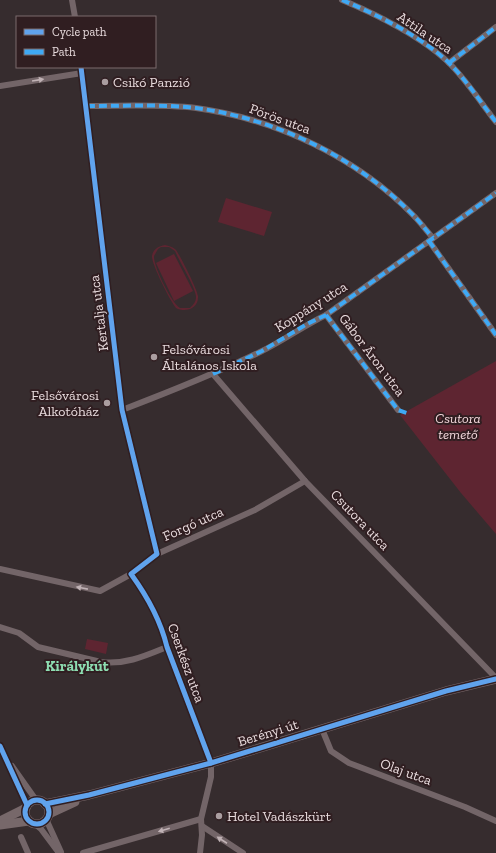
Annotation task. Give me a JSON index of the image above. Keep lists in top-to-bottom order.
{
  "streets": {
    "main road": ["Berényi út"],
    "street": [
      "Attila utca",
      "Pörös utca",
      "Koppány utca",
      "Kertalja utca",
      "Gábor Áron utca",
      "Csutora utca",
      "Forgó utca",
      "Cserkész utca",
      "Olaj utca"
    ]
  },
  "crossings": [
    ["Pörös utca", "Koppány utca"],
    ["Pörös utca", "Kertalja utca"],
    ["Koppány utca", "Kertalja utca"],
    ["Koppány utca", "Gábor Áron utca"],
    ["Koppány utca", "Csutora utca"],
    ["Kertalja utca", "Forgó utca"],
    ["Csutora utca", "Forgó utca"],
    ["Csutora utca", "Berényi út"],
    ["Forgó utca", "Cserkész utca"],
    ["Cserkész utca", "Berényi út"],
    ["Berényi út", "Olaj utca"]
  ],
  "one_way": ["Forgó utca"],
  "districts": ["Királykút"],
  "parks": ["Csutora temető"],
  "places": [
    "Csikó Panzió",
    "Felsővárosi Általános Iskola",
    "Felsővárosi Alkotóház",
    "Hotel Vadászkürt"
  ],
  "legend": ["Cycle path", "Path"]
}
